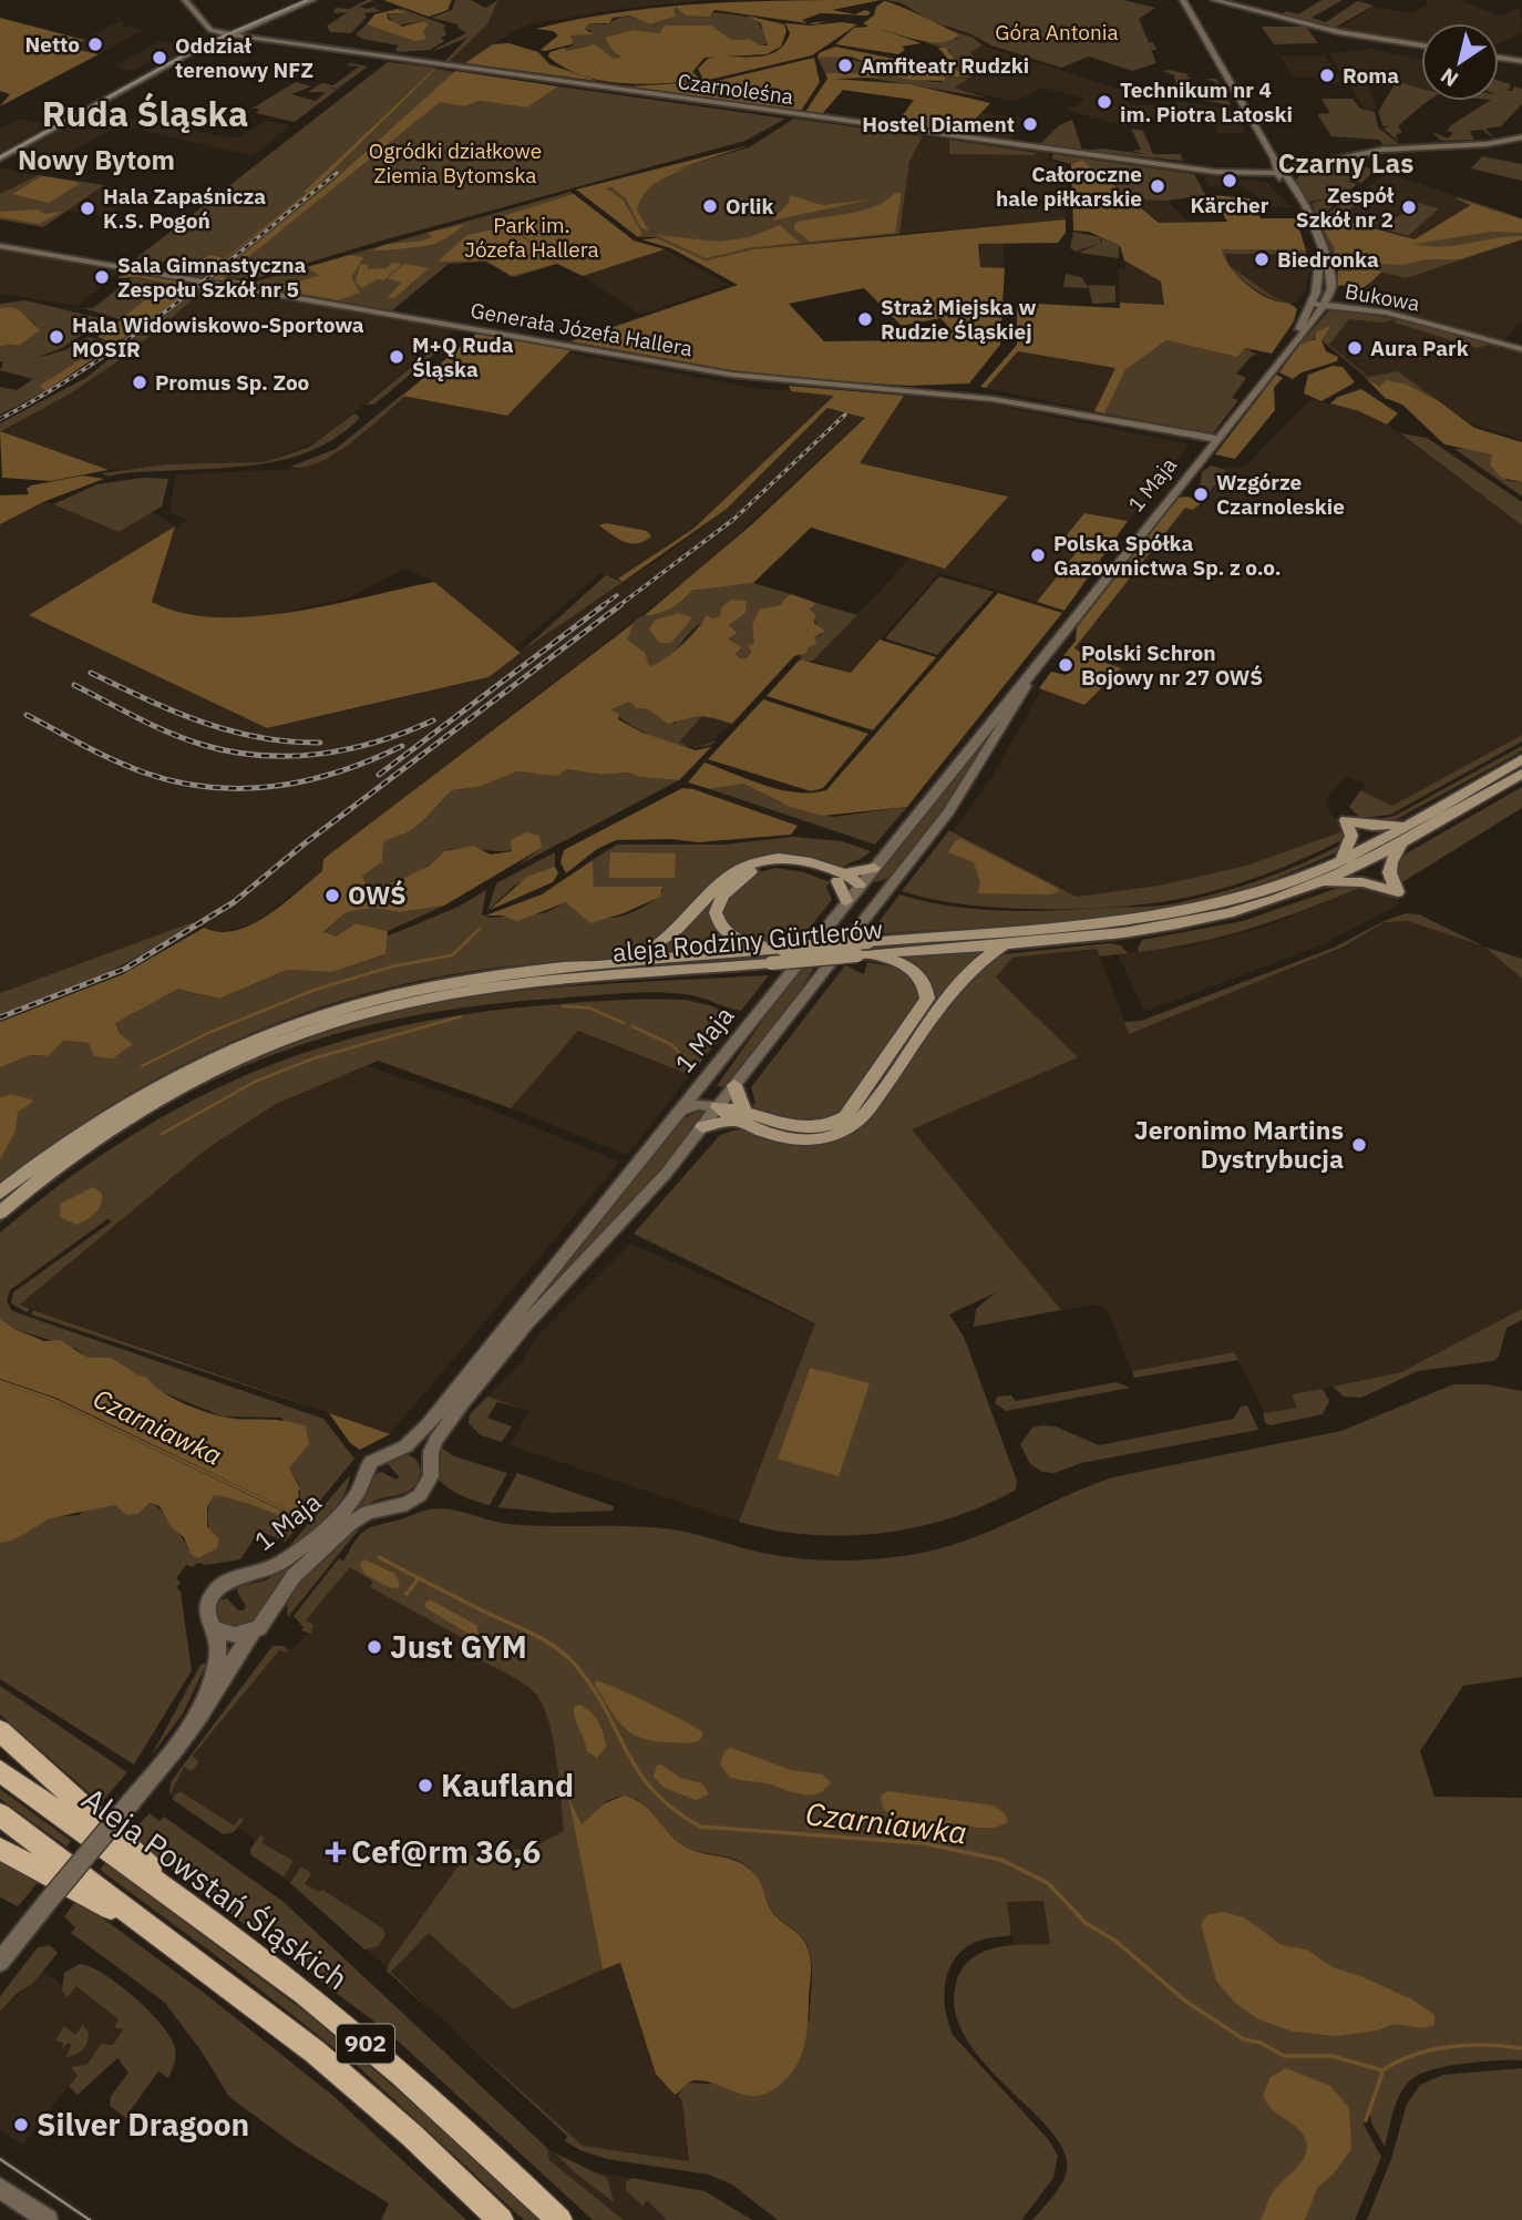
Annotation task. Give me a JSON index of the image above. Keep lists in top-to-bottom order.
{
  "streets": {
    "main road": ["aleja Rodziny Gürtlerów", "Aleja Powstań Śląskich", "902"],
    "street": [
      "Czarnoleśna",
      "Bukowa",
      "Generała Józefa Hallera",
      "1 Maja"
    ]
  },
  "crossings": [
    ["Czarnoleśna", "1 Maja"],
    ["Bukowa", "1 Maja"],
    ["Generała Józefa Hallera", "1 Maja"]
  ],
  "districts": ["Ruda Śląska", "Nowy Bytom", "Czarny Las"],
  "water": ["Czarniawka"],
  "parks": ["Góra Antonia", "Ogródki działkowe Ziemia Bytomska", "Park im. Józefa Hallera"],
  "places": {
    "other": [
      "Netto",
      "Oddział terenowy NFZ",
      "Amfiteatr Rudzki",
      "Roma",
      "Technikum nr 4 im. Piotra Latoski",
      "Hostel Diament",
      "Kärcher",
      "Całoroczne hale piłkarskie",
      "Orlik",
      "Zespół Szkół nr 2",
      "Hala Zapaśnicza K.S. Pogoń",
      "Biedronka",
      "Sala Gimnastyczna Zespołu Szkół nr 5",
      "Straż Miejska w Rudzie Śląskiej",
      "Hala Widowiskowo-Sportowa MOSIR",
      "Aura Park",
      "M+Q Ruda Śląska",
      "Promus Sp. Zoo",
      "Wzgórze Czarnoleskie",
      "Polska Spółka Gazownictwa Sp. z o.o.",
      "Polski Schron Bojowy nr 27 OWŚ",
      "OWŚ",
      "Jeronimo Martins Dystrybucja",
      "Just GYM",
      "Kaufland",
      "Silver Dragoon"
    ],
    "health": ["Cef@rm 36,6"]
  },
  "north": "bottom left"
}
